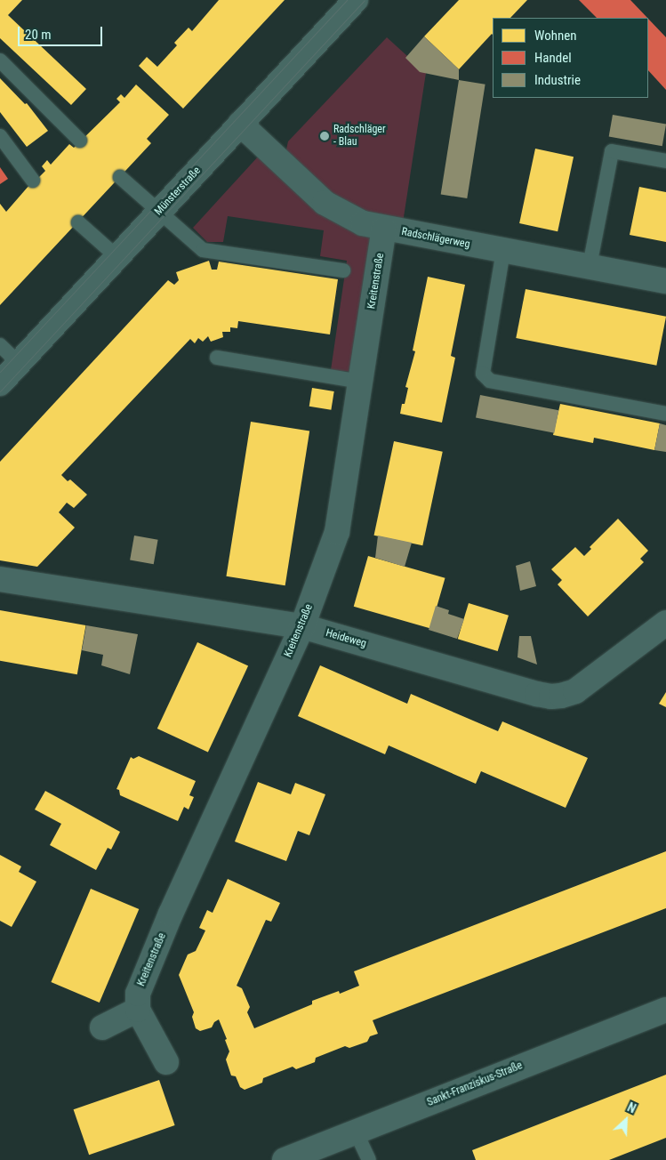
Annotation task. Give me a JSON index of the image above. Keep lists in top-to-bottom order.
{
  "streets": {
    "street": [
      "Münsterstraße",
      "Radschlägerweg",
      "Kreitenstraße",
      "Heideweg",
      "Sankt-Franziskus-Straße"
    ]
  },
  "crossings": [
    ["Münsterstraße", "Radschlägerweg"],
    ["Radschlägerweg", "Kreitenstraße"],
    ["Kreitenstraße", "Heideweg"]
  ],
  "places": ["Radschläger - Blau"],
  "legend": ["Wohnen", "Handel", "Industrie"],
  "scale_bar": "20 m",
  "north": "top right"
}
